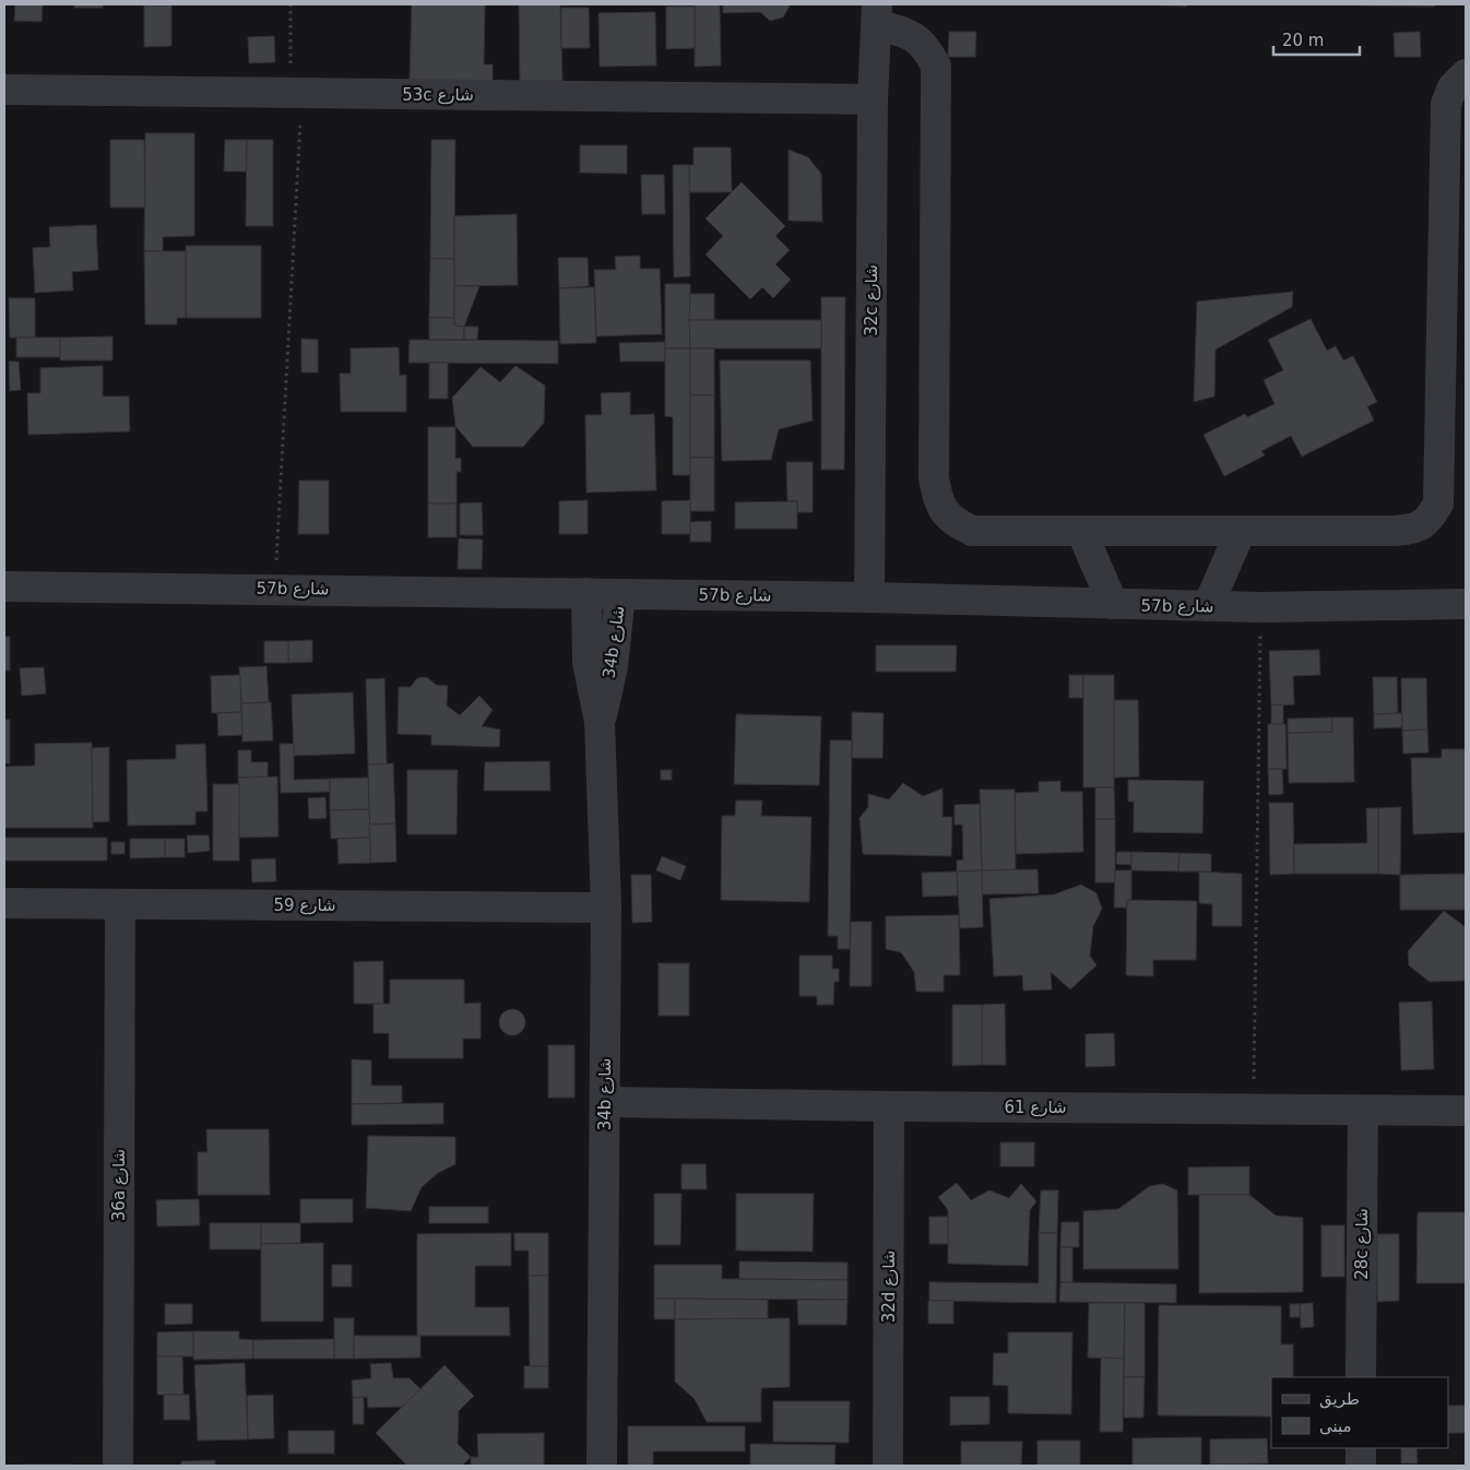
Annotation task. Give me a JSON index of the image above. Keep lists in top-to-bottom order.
{
  "streets": {
    "street": [
      "53c شارع",
      "32c شارع",
      "57b شارع",
      "34b شارع",
      "شارع 59",
      "شارع 61",
      "36a شارع",
      "28c شارع",
      "32d شارع"
    ]
  },
  "crossings": [
    ["53c شارع", "32c شارع"],
    ["32c شارع", "57b شارع"],
    ["57b شارع", "34b شارع"],
    ["34b شارع", "شارع 59"],
    ["34b شارع", "شارع 61"],
    ["شارع 59", "36a شارع"],
    ["شارع 61", "28c شارع"],
    ["شارع 61", "32d شارع"]
  ],
  "legend": ["طريق", "مبنى"],
  "scale_bar": "20 m"
}
